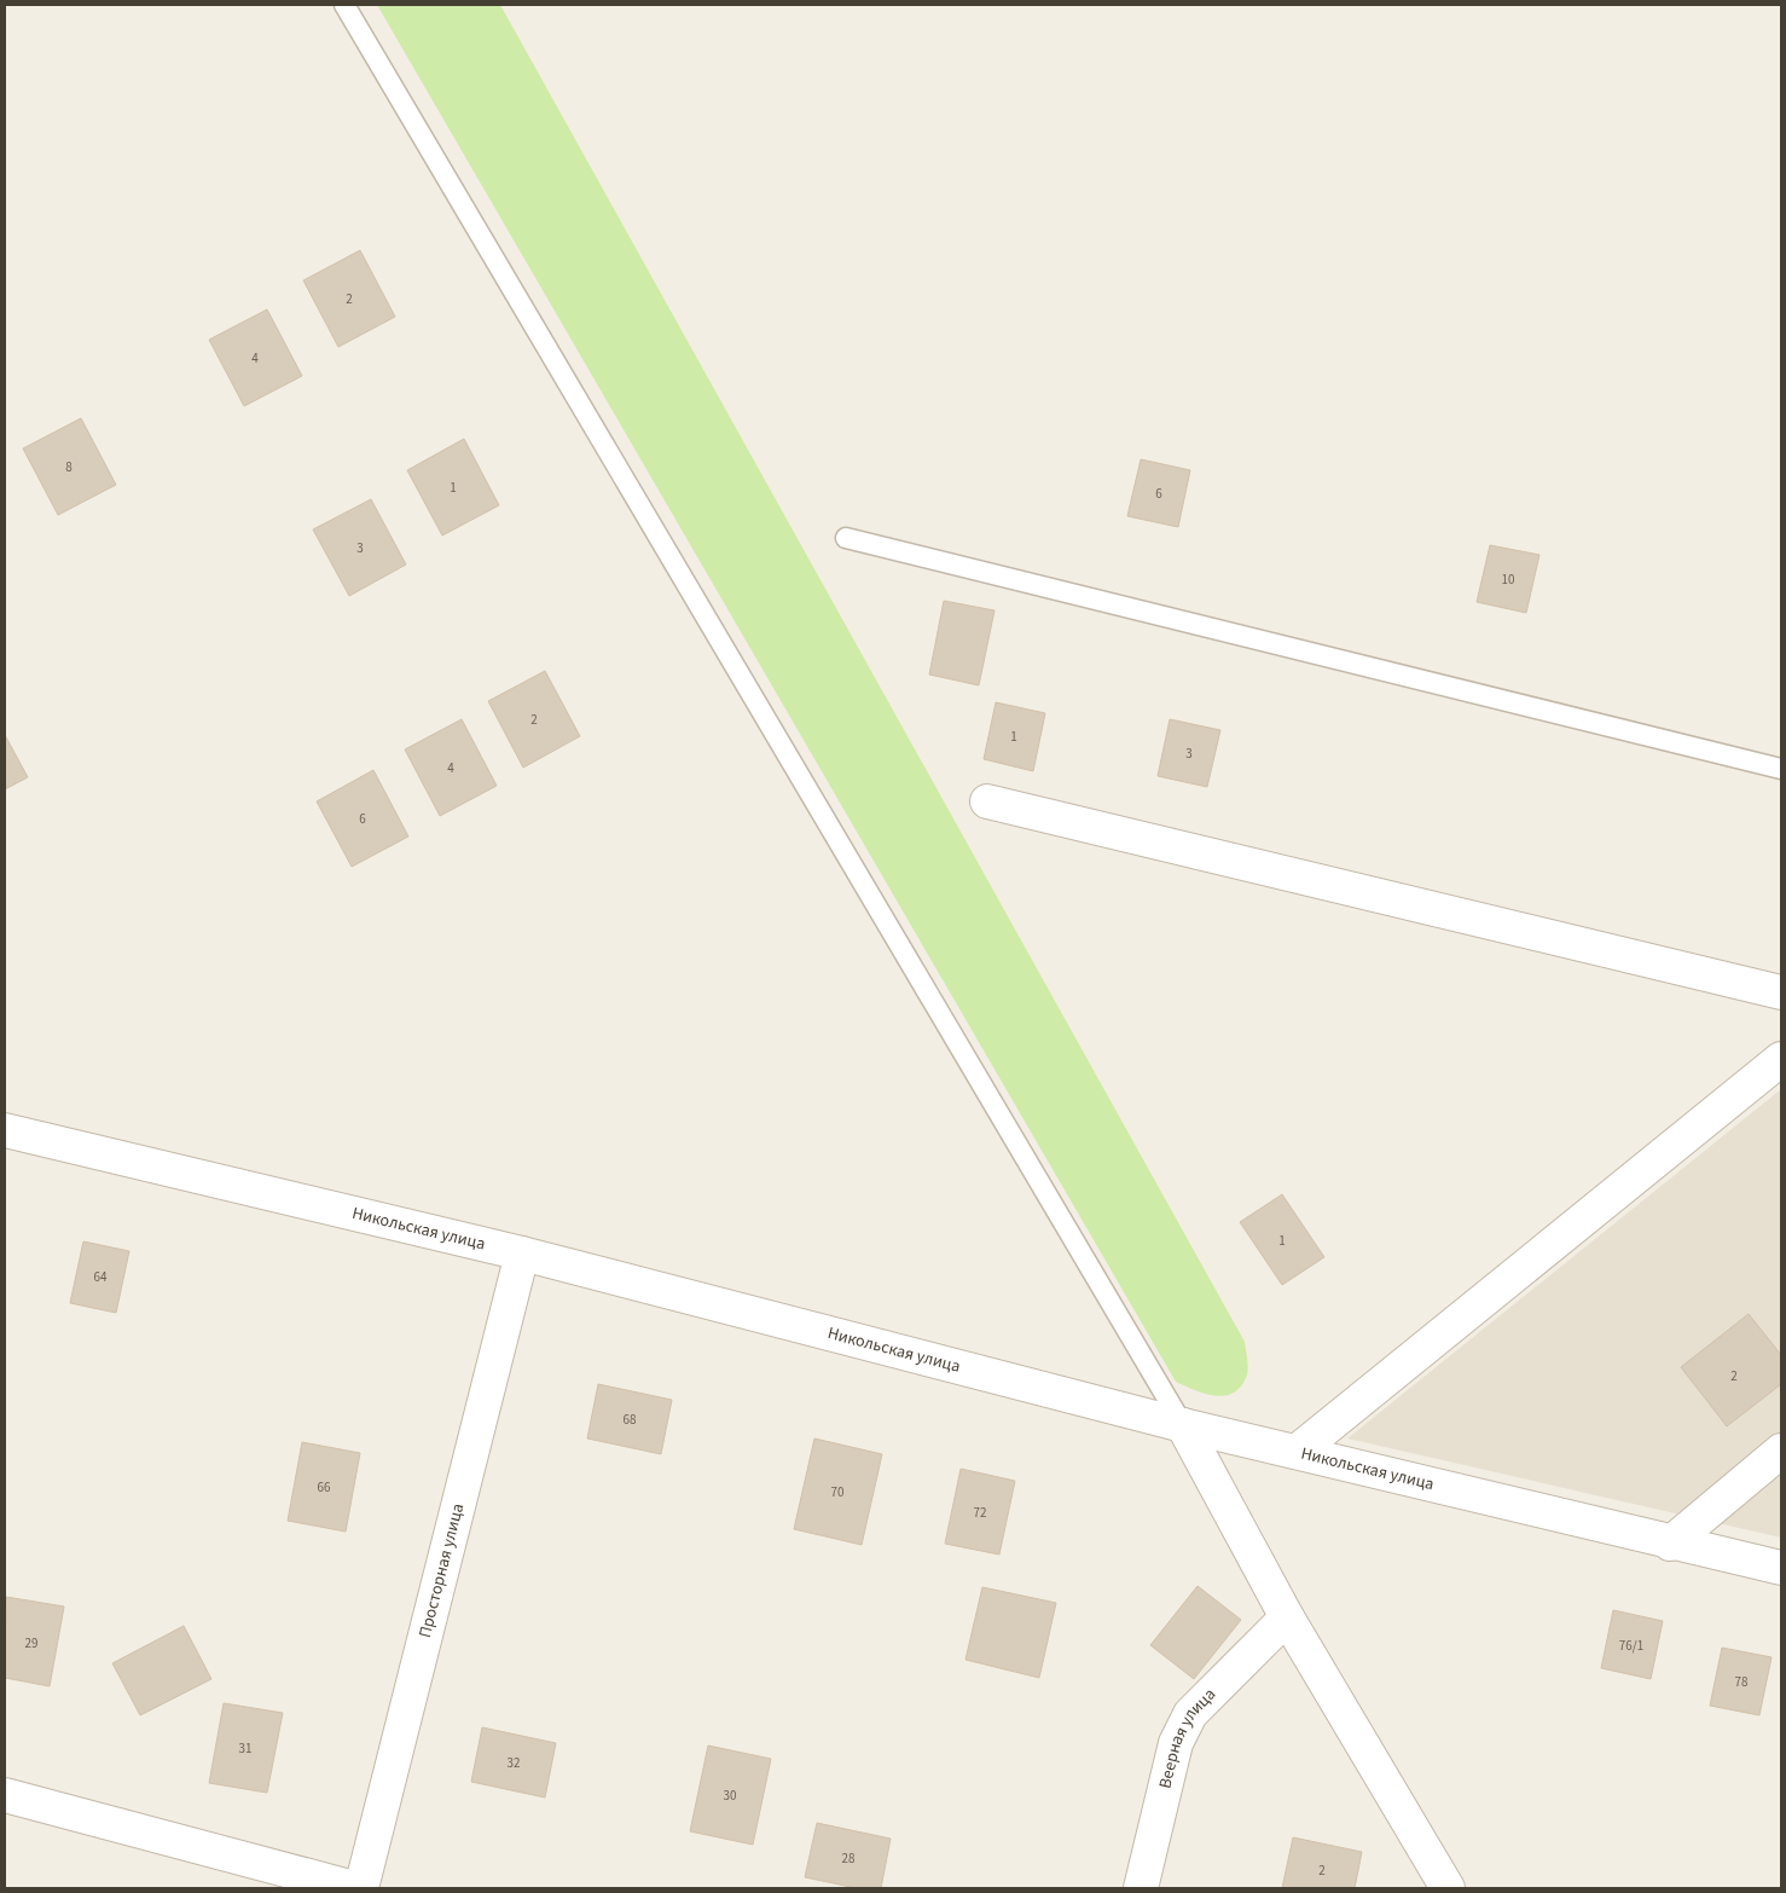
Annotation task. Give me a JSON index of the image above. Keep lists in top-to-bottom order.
{
  "streets": {
    "street": ["Никольская улица", "Просторная улица", "Веерная улица"]
  },
  "crossings": [
    ["Никольская улица", "Просторная улица"]
  ],
  "house_numbers": [
    "2",
    "4",
    "8",
    "1",
    "6",
    "3",
    "10",
    "2",
    "1",
    "3",
    "4",
    "6",
    "1",
    "64",
    "2",
    "68",
    "66",
    "70",
    "72",
    "29",
    "76/1",
    "78",
    "31",
    "32",
    "30",
    "28",
    "2"
  ]
}
